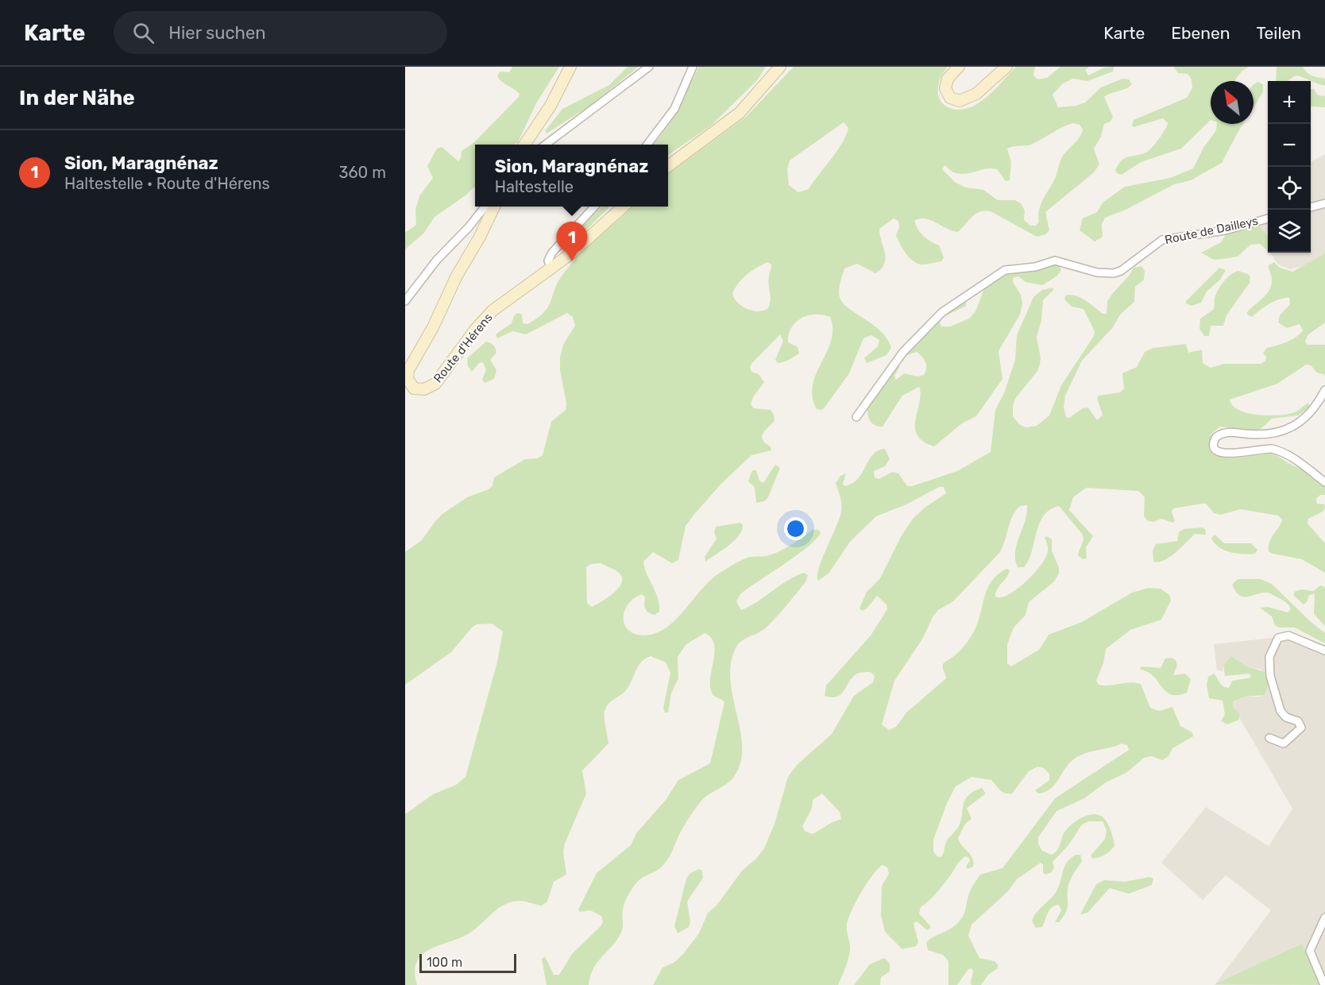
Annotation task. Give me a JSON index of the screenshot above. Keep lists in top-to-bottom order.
{
  "streets": {
    "main road": ["Route d'Hérens"],
    "street": ["Route de Dailleys"]
  },
  "scale_bar": "100 m",
  "north": "top left",
  "page": {
    "header": "Karte",
    "search": "Hier suchen",
    "nav": ["Karte", "Ebenen", "Teilen"],
    "heading": "In der Nähe",
    "map_buttons": ["+", "−"],
    "list": [
      {
        "mark": "1",
        "name": "Sion, Maragnénaz",
        "note": "Haltestelle · Route d'Hérens",
        "value": "360 m"
      }
    ],
    "popup": ["Sion, Maragnénaz", "Haltestelle"],
    "pins": "1",
    "scale": "100 m"
  }
}
